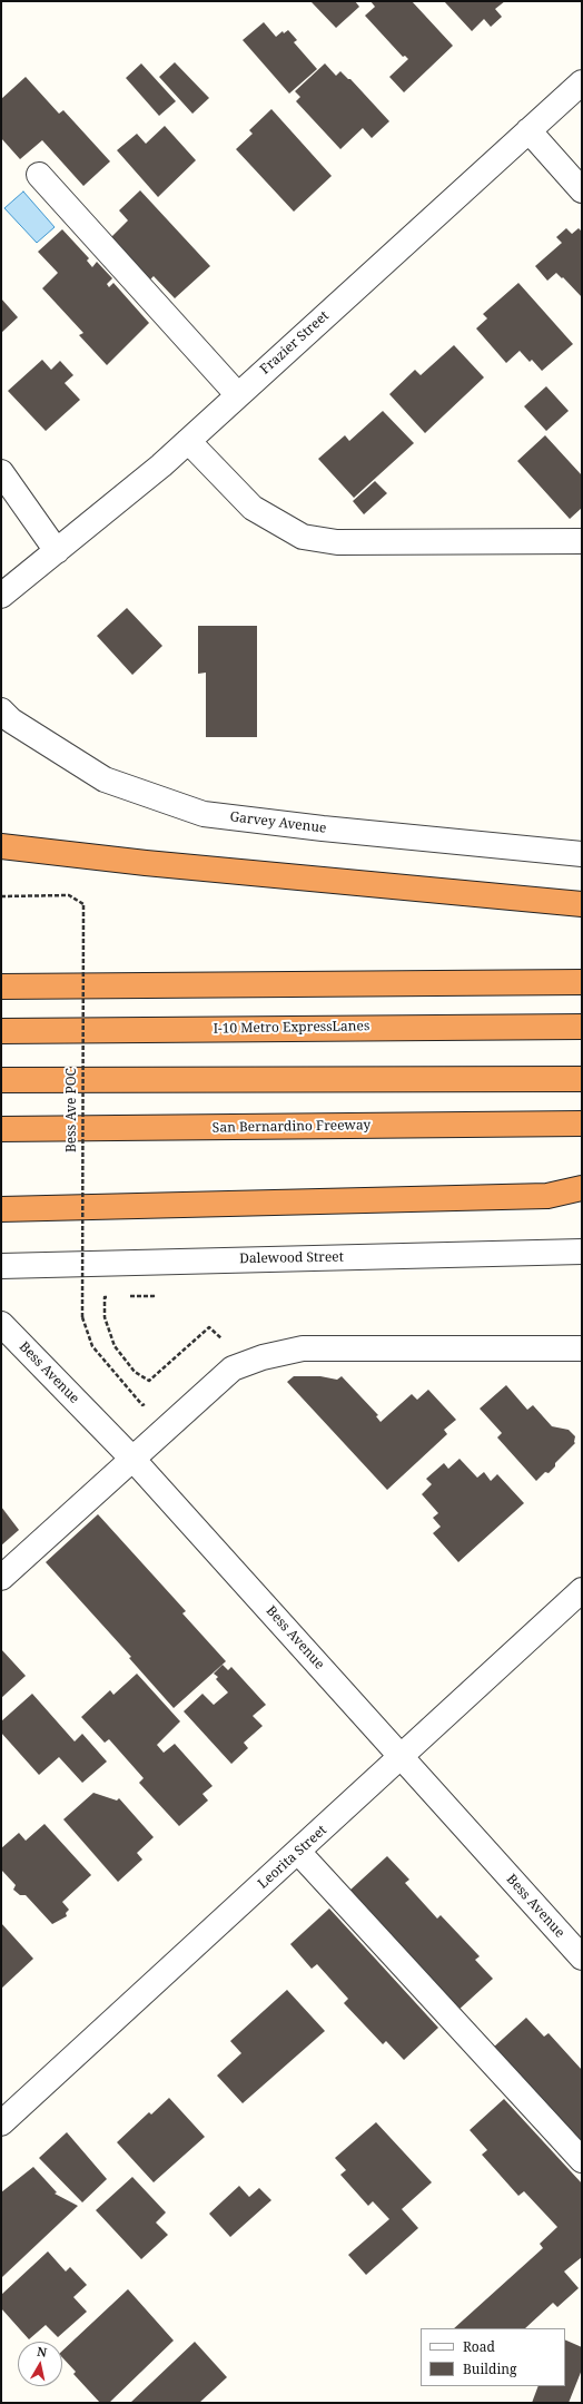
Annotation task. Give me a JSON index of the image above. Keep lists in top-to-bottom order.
{
  "streets": {
    "highway": ["I-10 Metro ExpressLanes", "San Bernardino Freeway"],
    "street": [
      "Frazier Street",
      "Garvey Avenue",
      "Dalewood Street",
      "Bess Avenue",
      "Leorita Street"
    ],
    "path": ["Bess Ave POC"]
  },
  "crossings": [
    ["Bess Avenue", "Leorita Street"]
  ],
  "legend": ["Road", "Building"],
  "north": "top"
}
